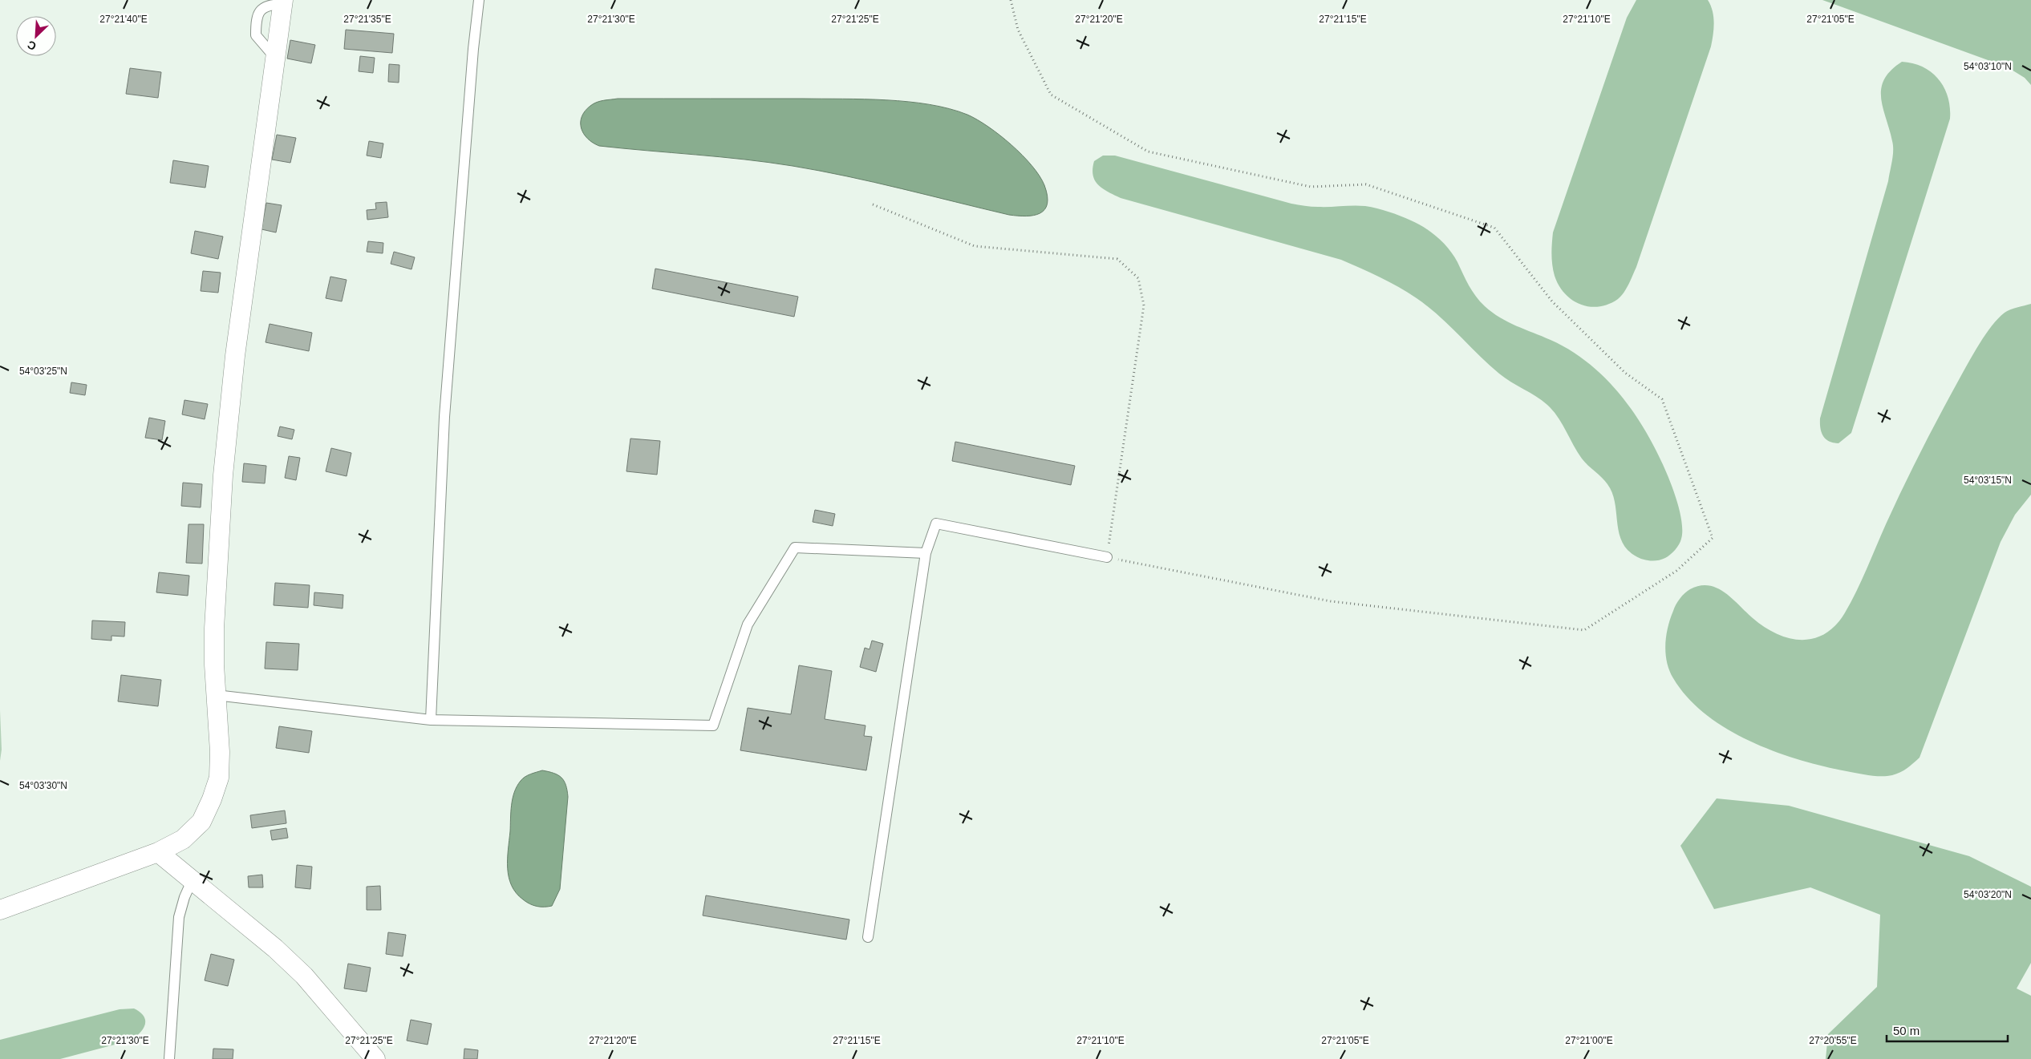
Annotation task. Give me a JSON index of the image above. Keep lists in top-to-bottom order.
{
  "scale_bar": "50 m",
  "north": "bottom left",
  "coordinates": [
    "27°21'40\"E",
    "27°21'35\"E",
    "27°21'30\"E",
    "27°21'25\"E",
    "27°21'20\"E",
    "27°21'15\"E",
    "27°21'10\"E",
    "27°21'05\"E",
    "54°03'10\"N",
    "54°03'25\"N",
    "54°03'15\"N",
    "54°03'30\"N",
    "54°03'20\"N",
    "27°21'00\"E",
    "27°20'55\"E"
  ]
}
